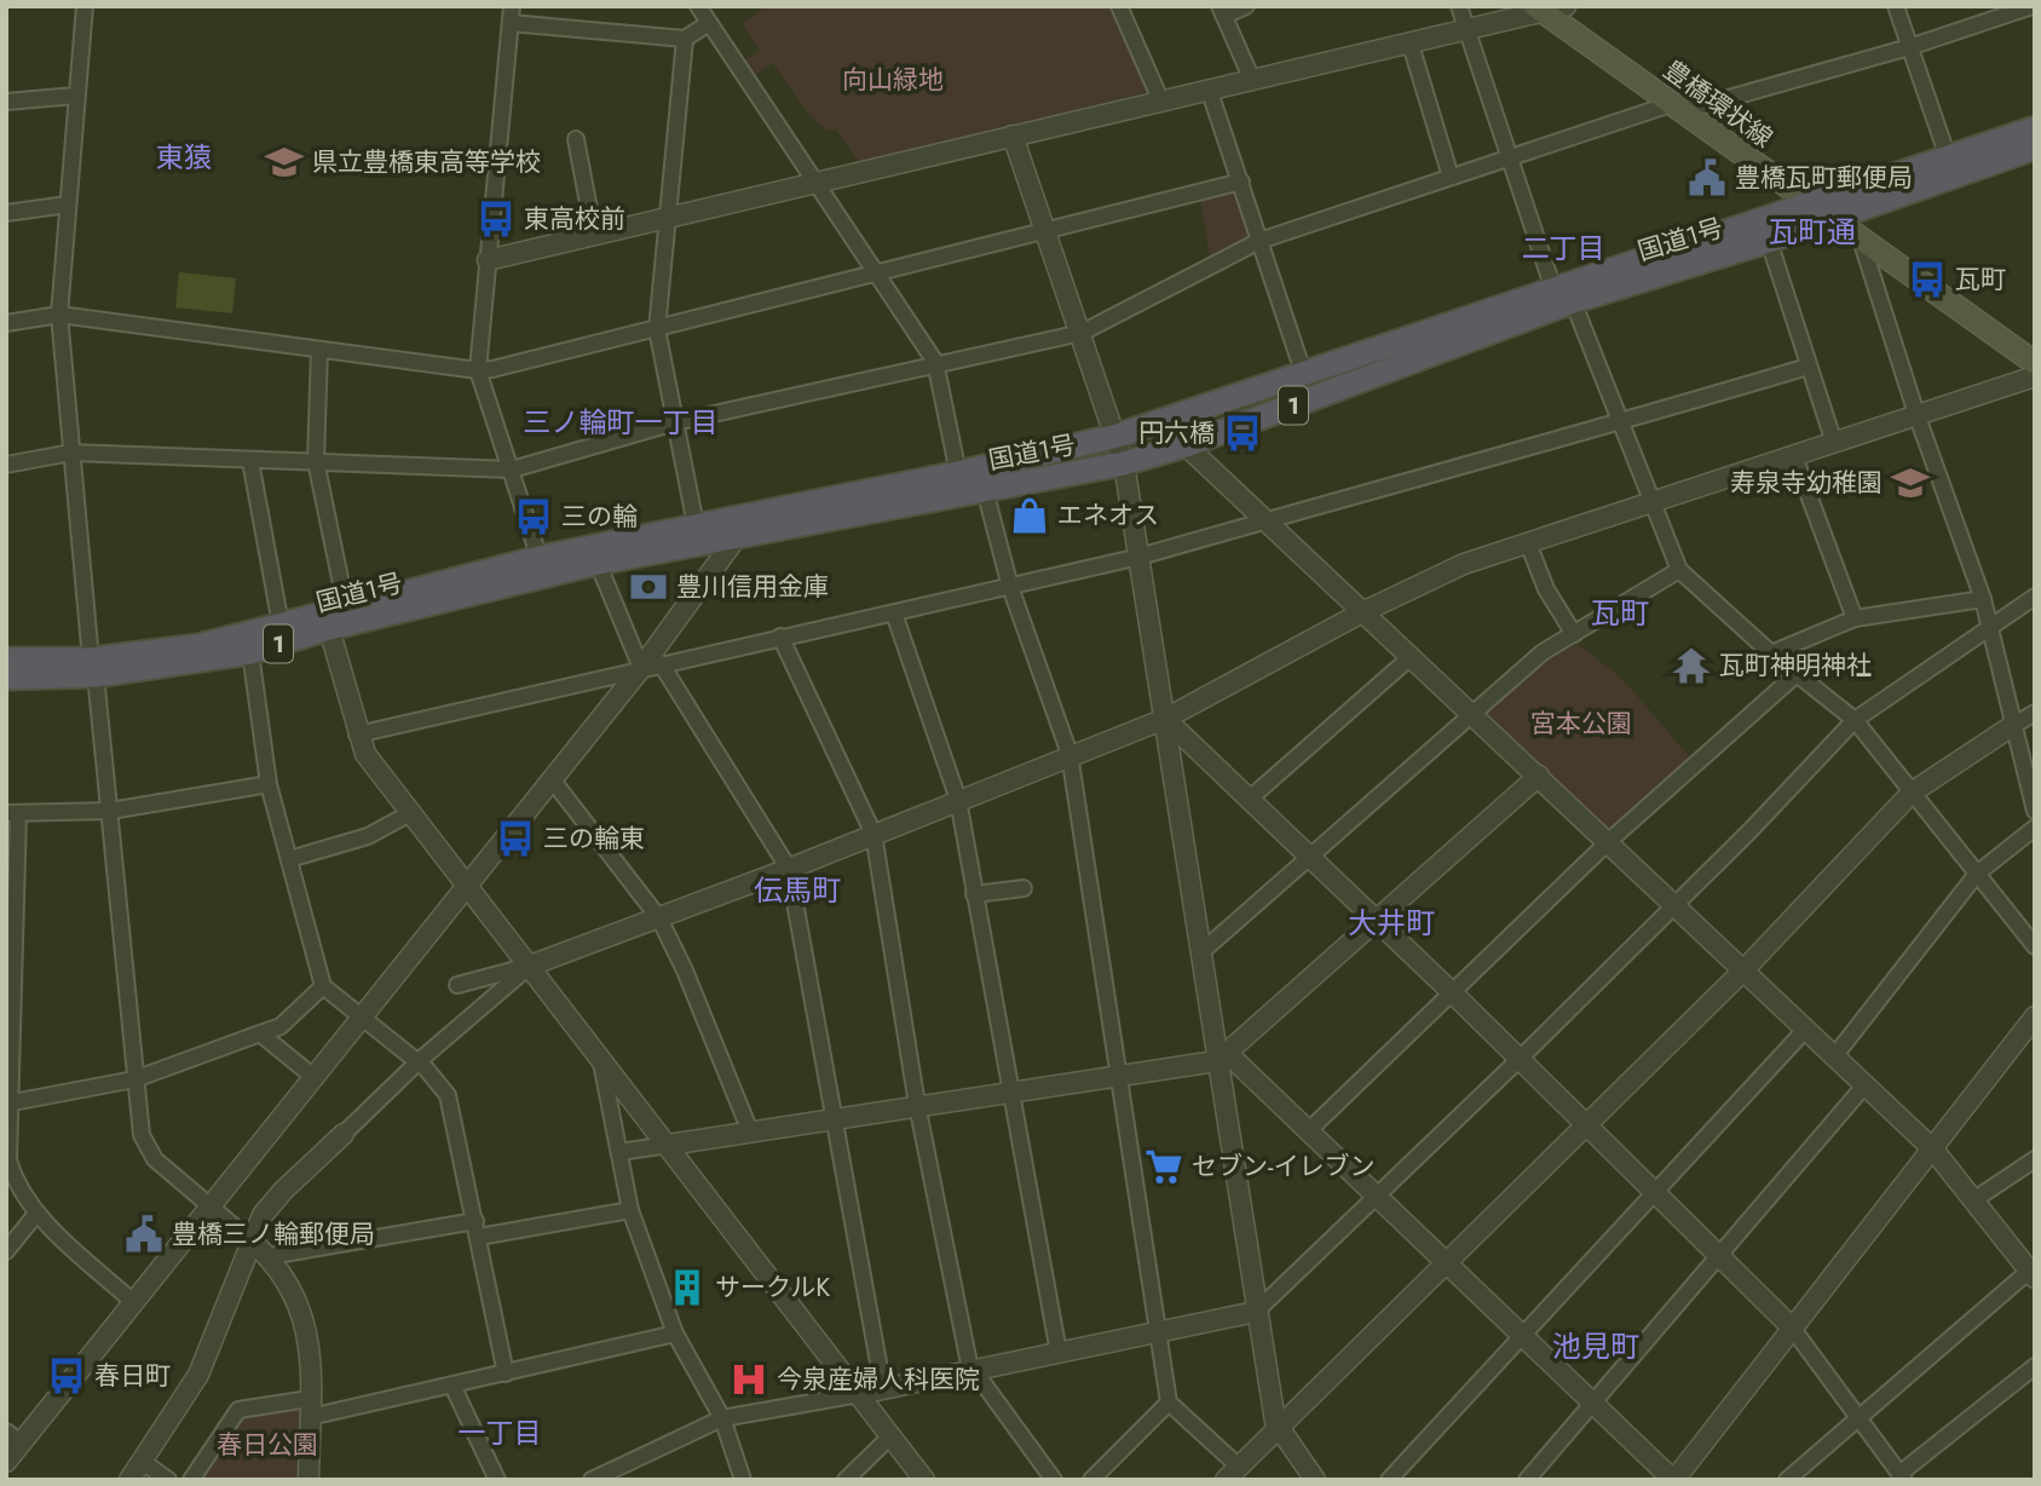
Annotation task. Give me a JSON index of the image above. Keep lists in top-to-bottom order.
{
  "streets": {
    "highway": ["国道1号", "1"],
    "main road": ["豊橋環状線"]
  },
  "crossings": [
    ["豊橋環状線", "国道1号"]
  ],
  "districts": [
    "東猿",
    "瓦町通",
    "二丁目",
    "三ノ輪町一丁目",
    "瓦町",
    "伝馬町",
    "大井町",
    "池見町",
    "一丁目"
  ],
  "parks": ["向山緑地", "宮本公園", "春日公園"],
  "places": {
    "school or university": ["県立豊橋東高等学校", "寿泉寺幼稚園"],
    "public building": ["豊橋瓦町郵便局", "豊橋三ノ輪郵便局"],
    "bus stop": [
      "東高校前",
      "瓦町",
      "円六橋",
      "三の輪",
      "三の輪東",
      "春日町"
    ],
    "shop": ["エネオス"],
    "bank": ["豊川信用金庫"],
    "temple": ["瓦町神明神社"],
    "supermarket": ["セブン-イレブン"],
    "building": ["サークルK"],
    "hospital": ["今泉産婦人科医院"]
  }
}
